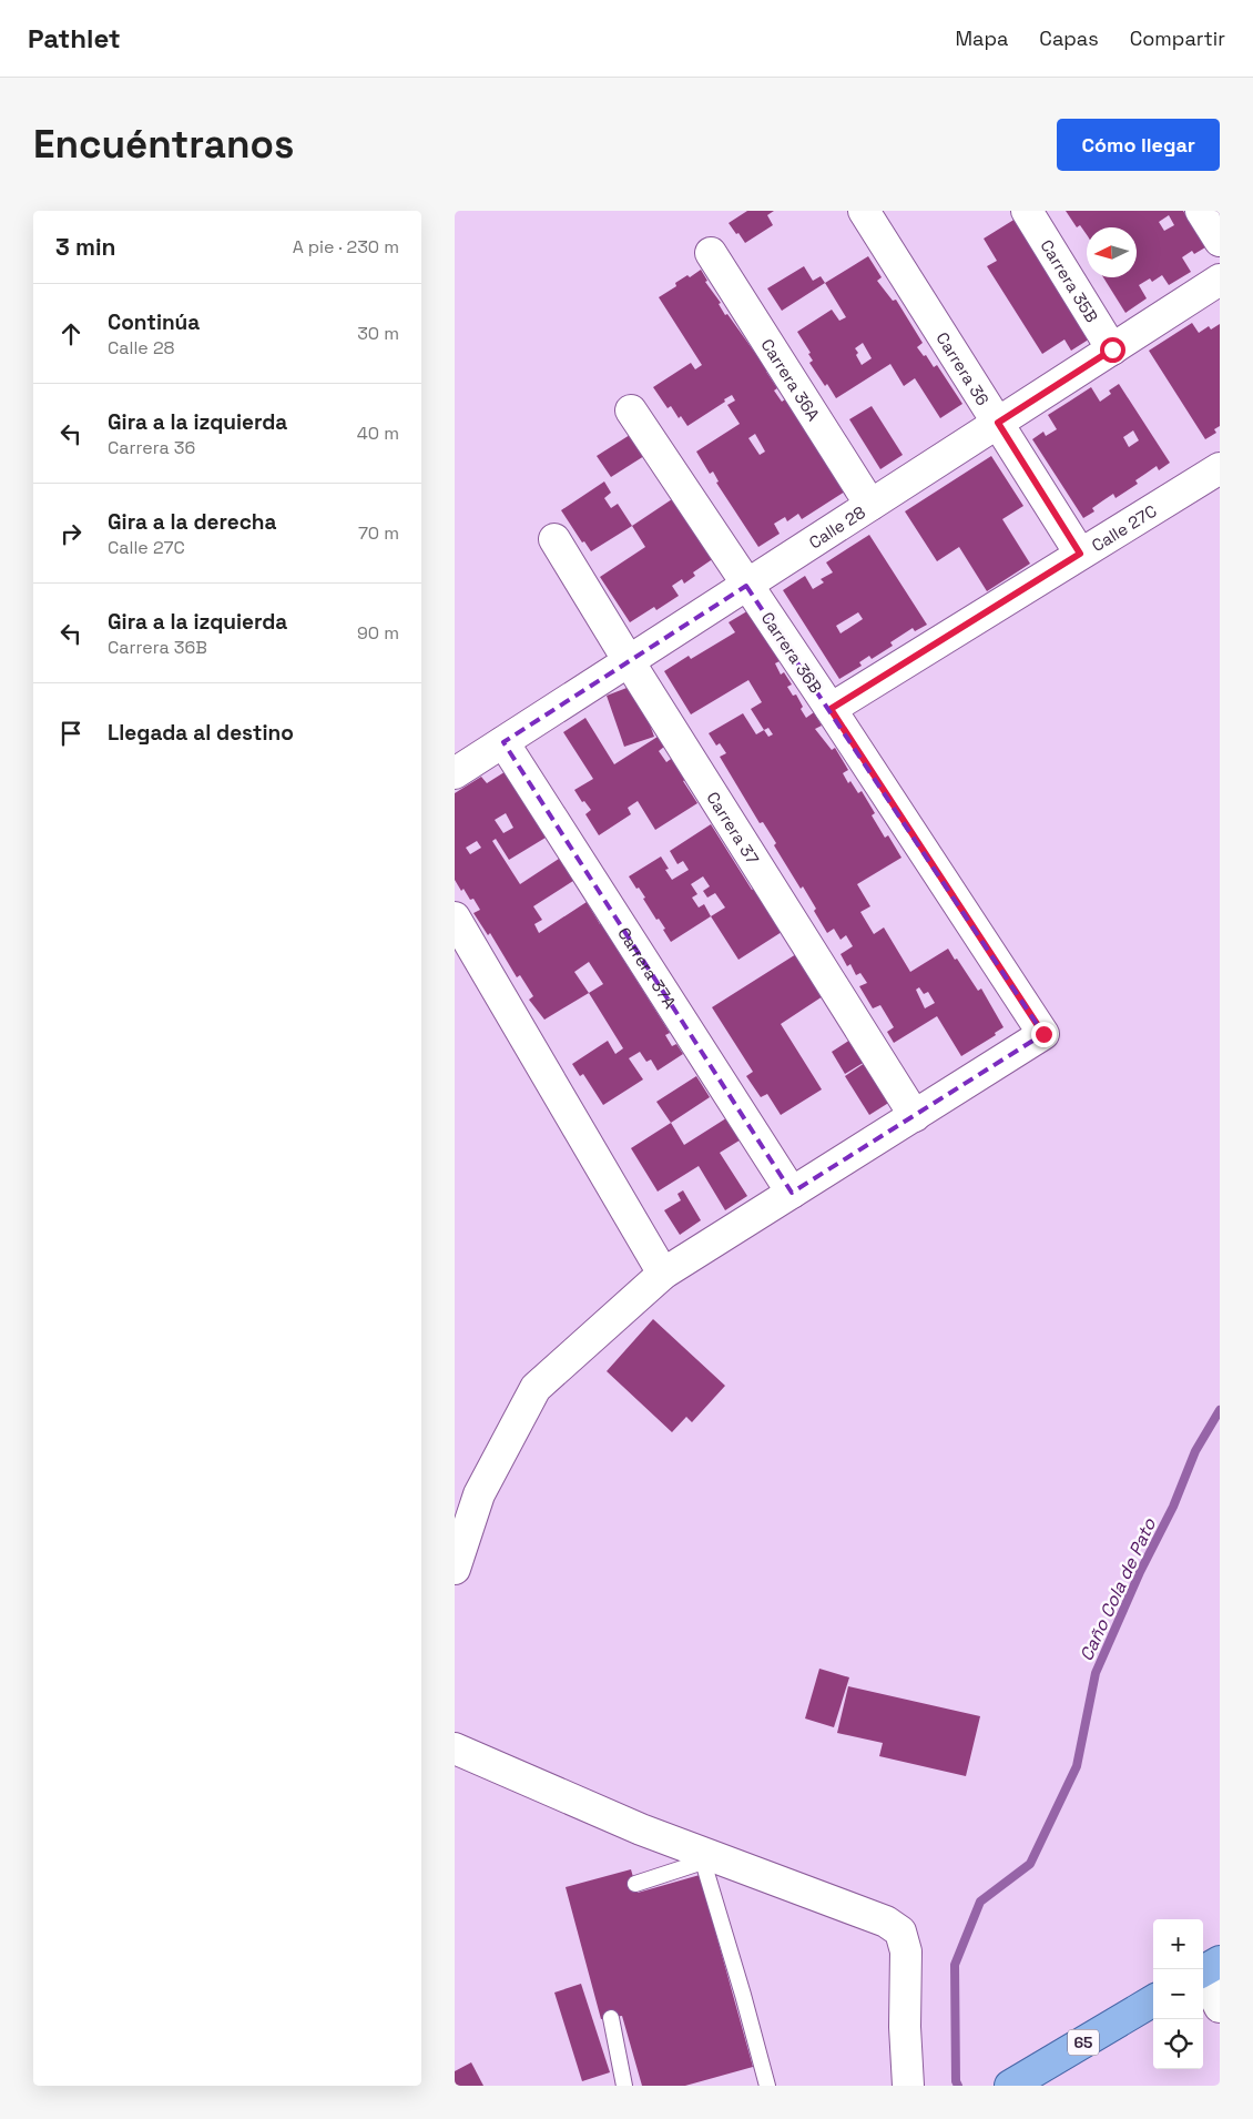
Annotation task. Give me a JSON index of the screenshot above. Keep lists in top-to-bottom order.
{
  "streets": {
    "main road": ["65"],
    "street": [
      "Carrera 35B",
      "Carrera 36",
      "Carrera 36A",
      "Calle 28",
      "Calle 27C",
      "Carrera 36B",
      "Carrera 37",
      "Carrera 37A"
    ]
  },
  "crossings": [
    ["Carrera 35B", "Calle 28"],
    ["Carrera 36", "Calle 28"],
    ["Carrera 36", "Calle 27C"],
    ["Carrera 36A", "Calle 28"],
    ["Calle 28", "Carrera 36B"],
    ["Calle 28", "Carrera 37"],
    ["Calle 28", "Carrera 37A"],
    ["Calle 27C", "Carrera 36B"],
    ["Carrera 36B", "Carrera 37"]
  ],
  "water": ["Caño Cola de Pato"],
  "north": "left",
  "page": {
    "header": "Pathlet",
    "nav": ["Mapa", "Capas", "Compartir"],
    "buttons": "Cómo llegar",
    "title": "Encuéntranos",
    "heading": ["3 min", "A pie · 230 m"],
    "list": [
      ["Continúa", "Calle 28", "30 m"],
      ["Gira a la izquierda", "Carrera 36", "40 m"],
      ["Gira a la derecha", "Calle 27C", "70 m"],
      ["Gira a la izquierda", "Carrera 36B", "90 m"],
      "Llegada al destino"
    ],
    "map_buttons": ["+", "−"]
  }
}
